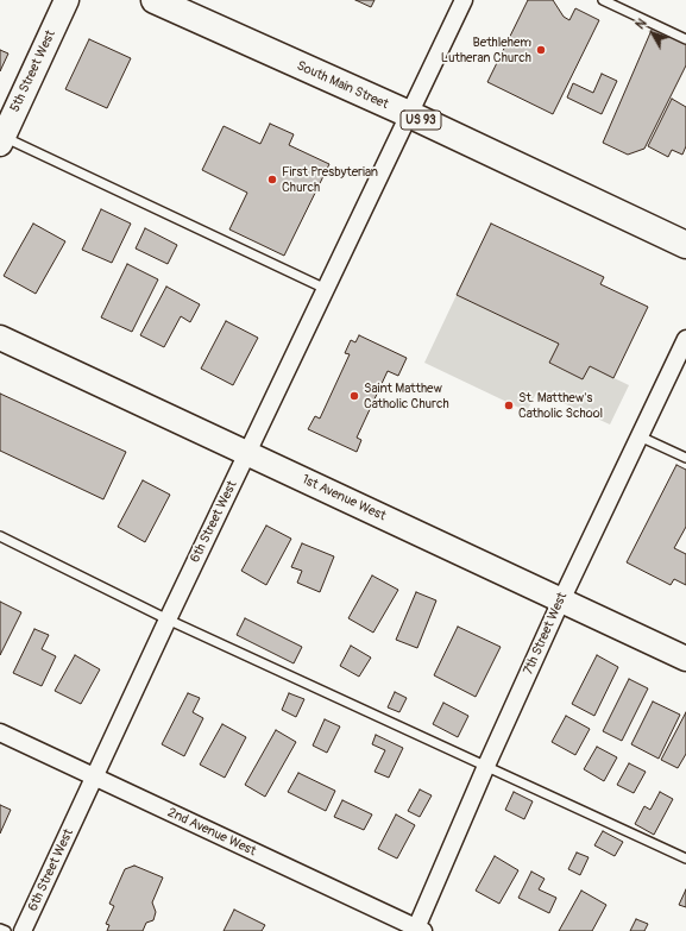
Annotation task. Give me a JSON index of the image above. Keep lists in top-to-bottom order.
{
  "streets": {
    "main road": ["South Main Street", "US 93"],
    "street": [
      "5th Street West",
      "1st Avenue West",
      "6th Street West",
      "7th Street West",
      "2nd Avenue West"
    ]
  },
  "crossings": [
    ["South Main Street", "6th Street West"],
    ["1st Avenue West", "6th Street West"],
    ["1st Avenue West", "7th Street West"],
    ["6th Street West", "2nd Avenue West"],
    ["7th Street West", "2nd Avenue West"]
  ],
  "places": [
    "Bethlehem Lutheran Church",
    "First Presbyterian Church",
    "Saint Matthew Catholic Church",
    "St. Matthew's Catholic School"
  ],
  "north": "top left"
}
